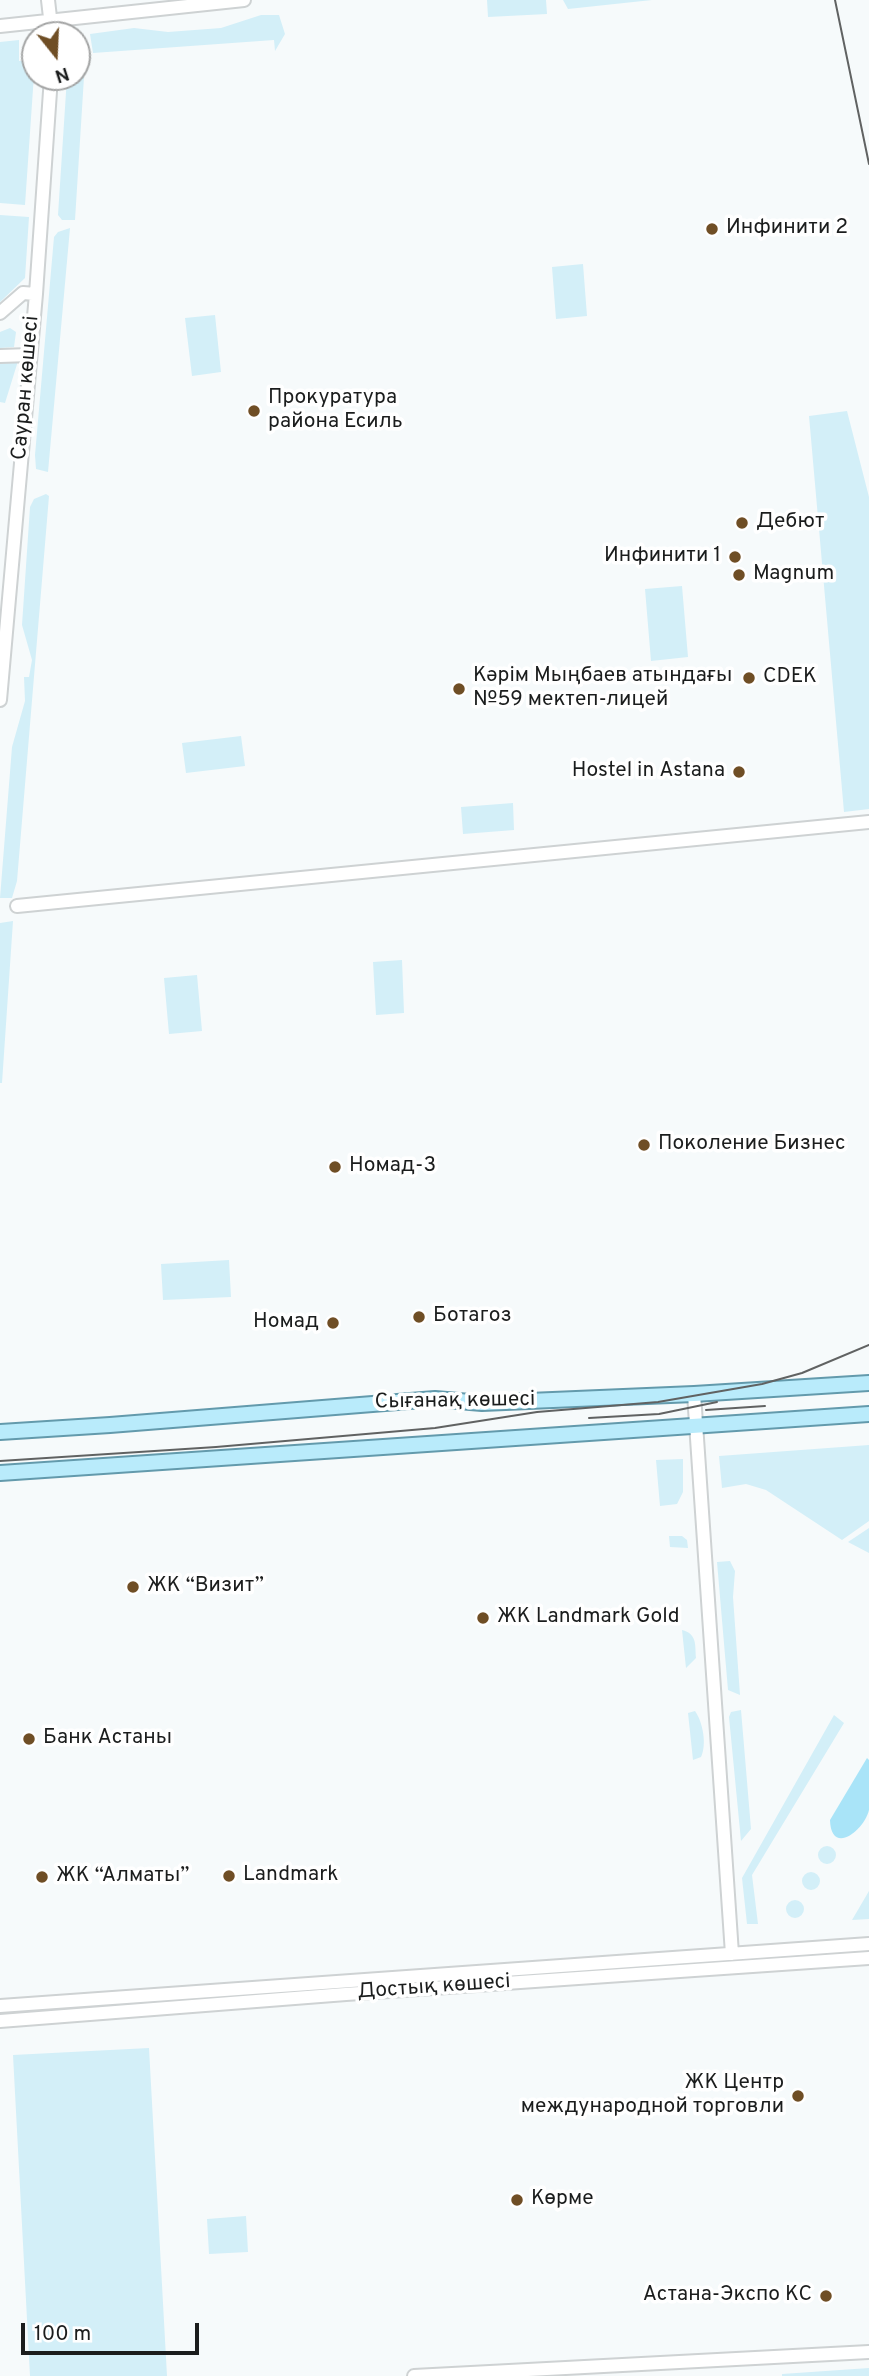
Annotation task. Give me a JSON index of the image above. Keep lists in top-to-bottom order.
{
  "streets": {
    "main road": ["Сығанақ көшесі"],
    "street": ["Сауран көшесі", "Достық көшесі"]
  },
  "places": [
    "Инфинити 2",
    "Прокуратура района Есиль",
    "Дебют",
    "Инфинити 1",
    "Magnum",
    "CDEK",
    "Кәрім Мыңбаев атындағы №59 мектеп-лицей",
    "Hostel in Astana",
    "Поколение Бизнес",
    "Номад-3",
    "Ботагоз",
    "Номад",
    "ЖК “Визит”",
    "ЖК Landmark Gold",
    "Банк Астаны",
    "Landmark",
    "ЖК “Алматы”",
    "ЖК Центр международной торговли",
    "Көрме",
    "Астана-Экспо КС"
  ],
  "scale_bar": "100 m",
  "north": "bottom"
}
